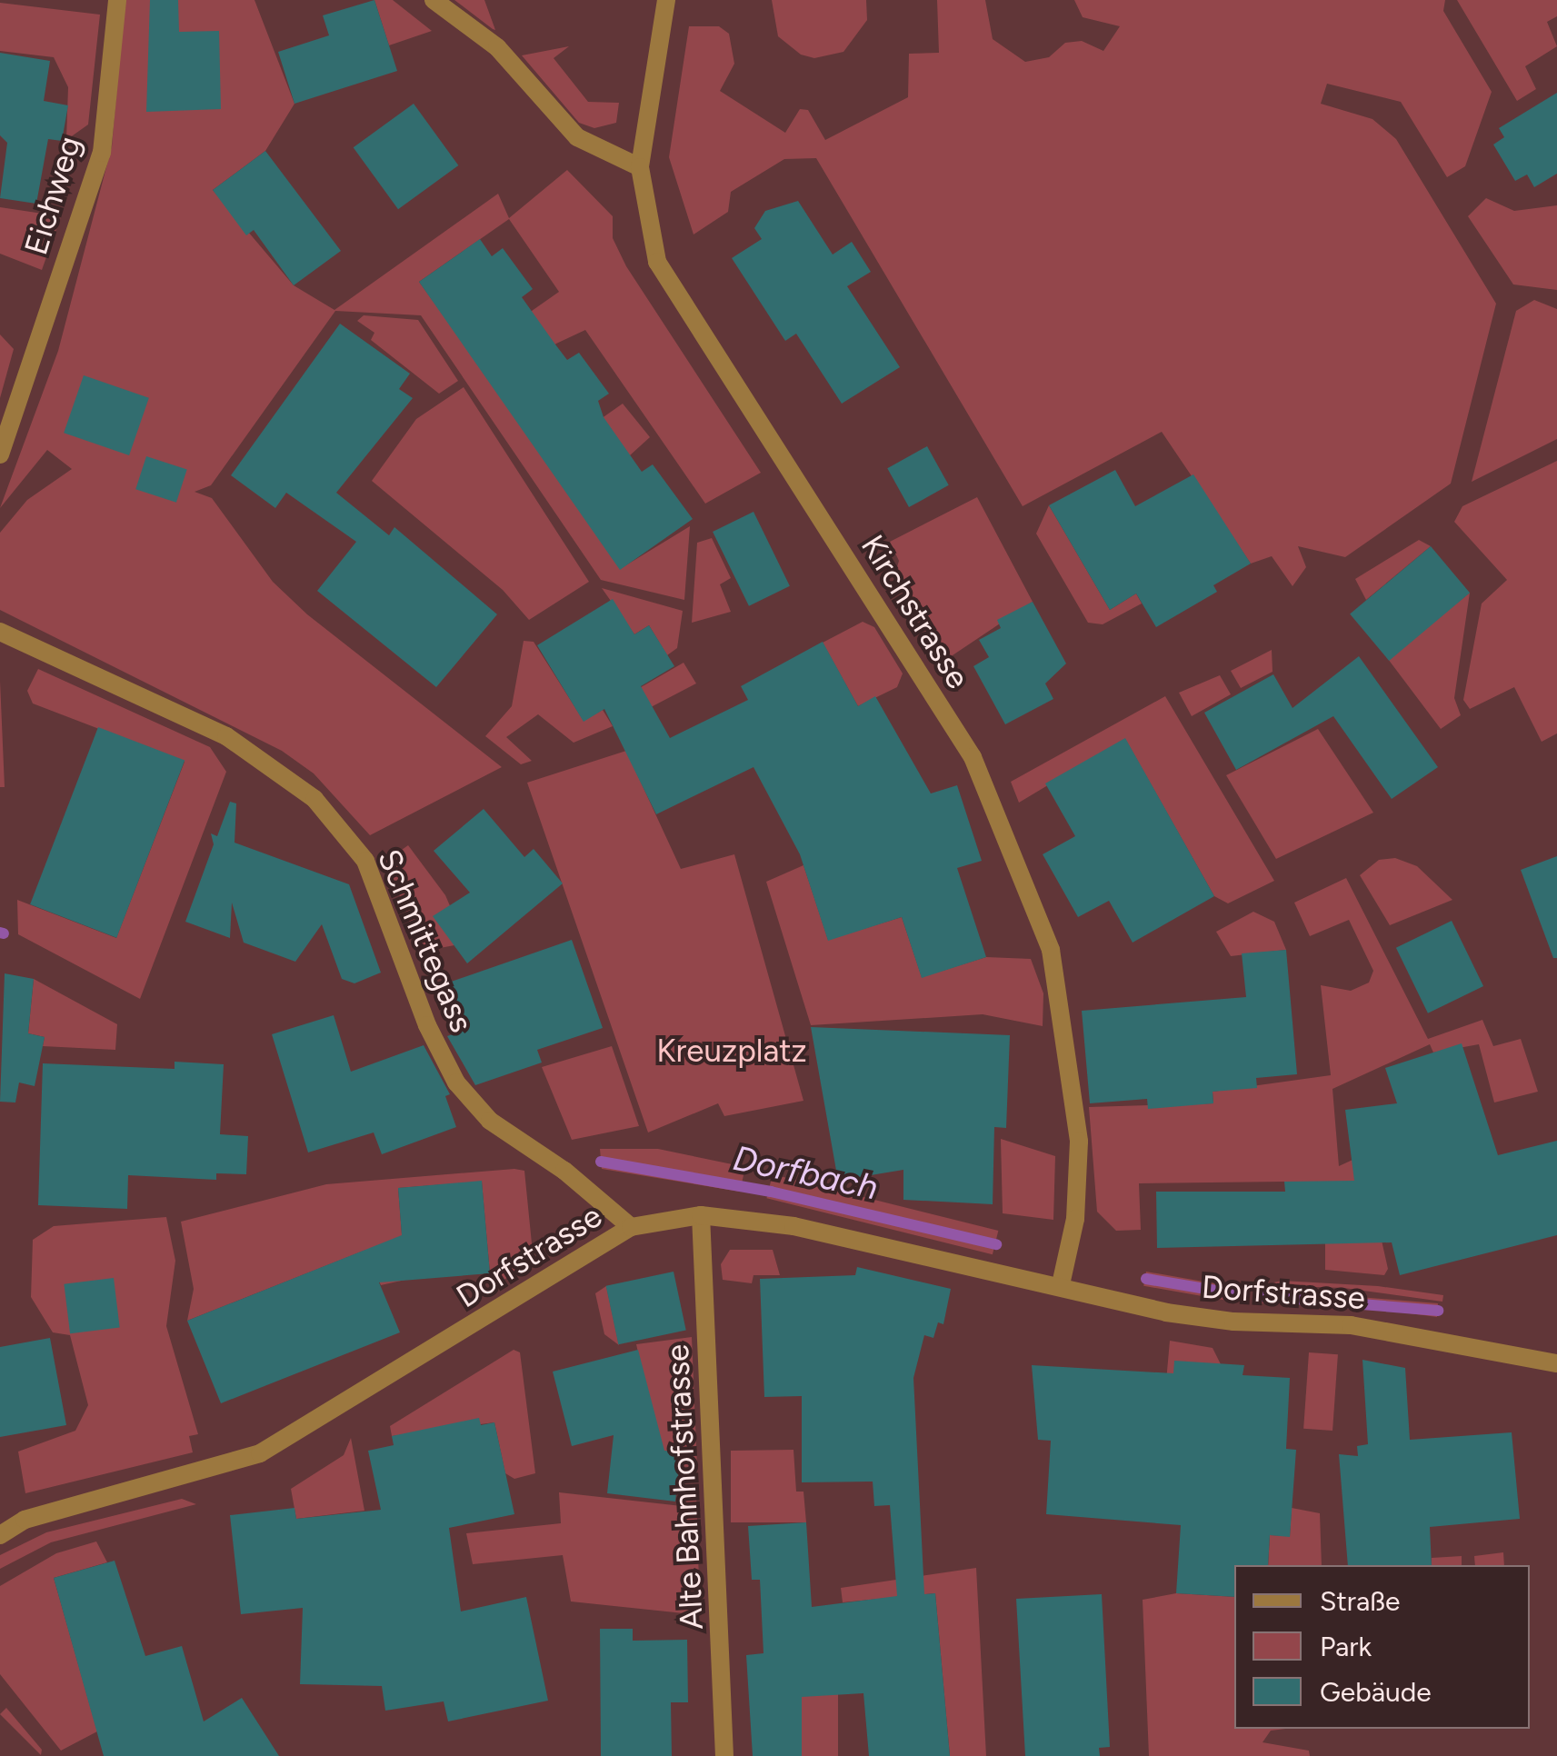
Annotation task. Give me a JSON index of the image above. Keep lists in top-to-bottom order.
{
  "streets": {
    "street": [
      "Eichweg",
      "Kirchstrasse",
      "Schmittegass",
      "Dorfstrasse",
      "Alte Bahnhofstrasse"
    ]
  },
  "crossings": [
    ["Kirchstrasse", "Dorfstrasse"],
    ["Schmittegass", "Dorfstrasse"],
    ["Dorfstrasse", "Alte Bahnhofstrasse"]
  ],
  "water": ["Dorfbach"],
  "parks": ["Kreuzplatz"],
  "legend": ["Straße", "Park", "Gebäude"]
}
